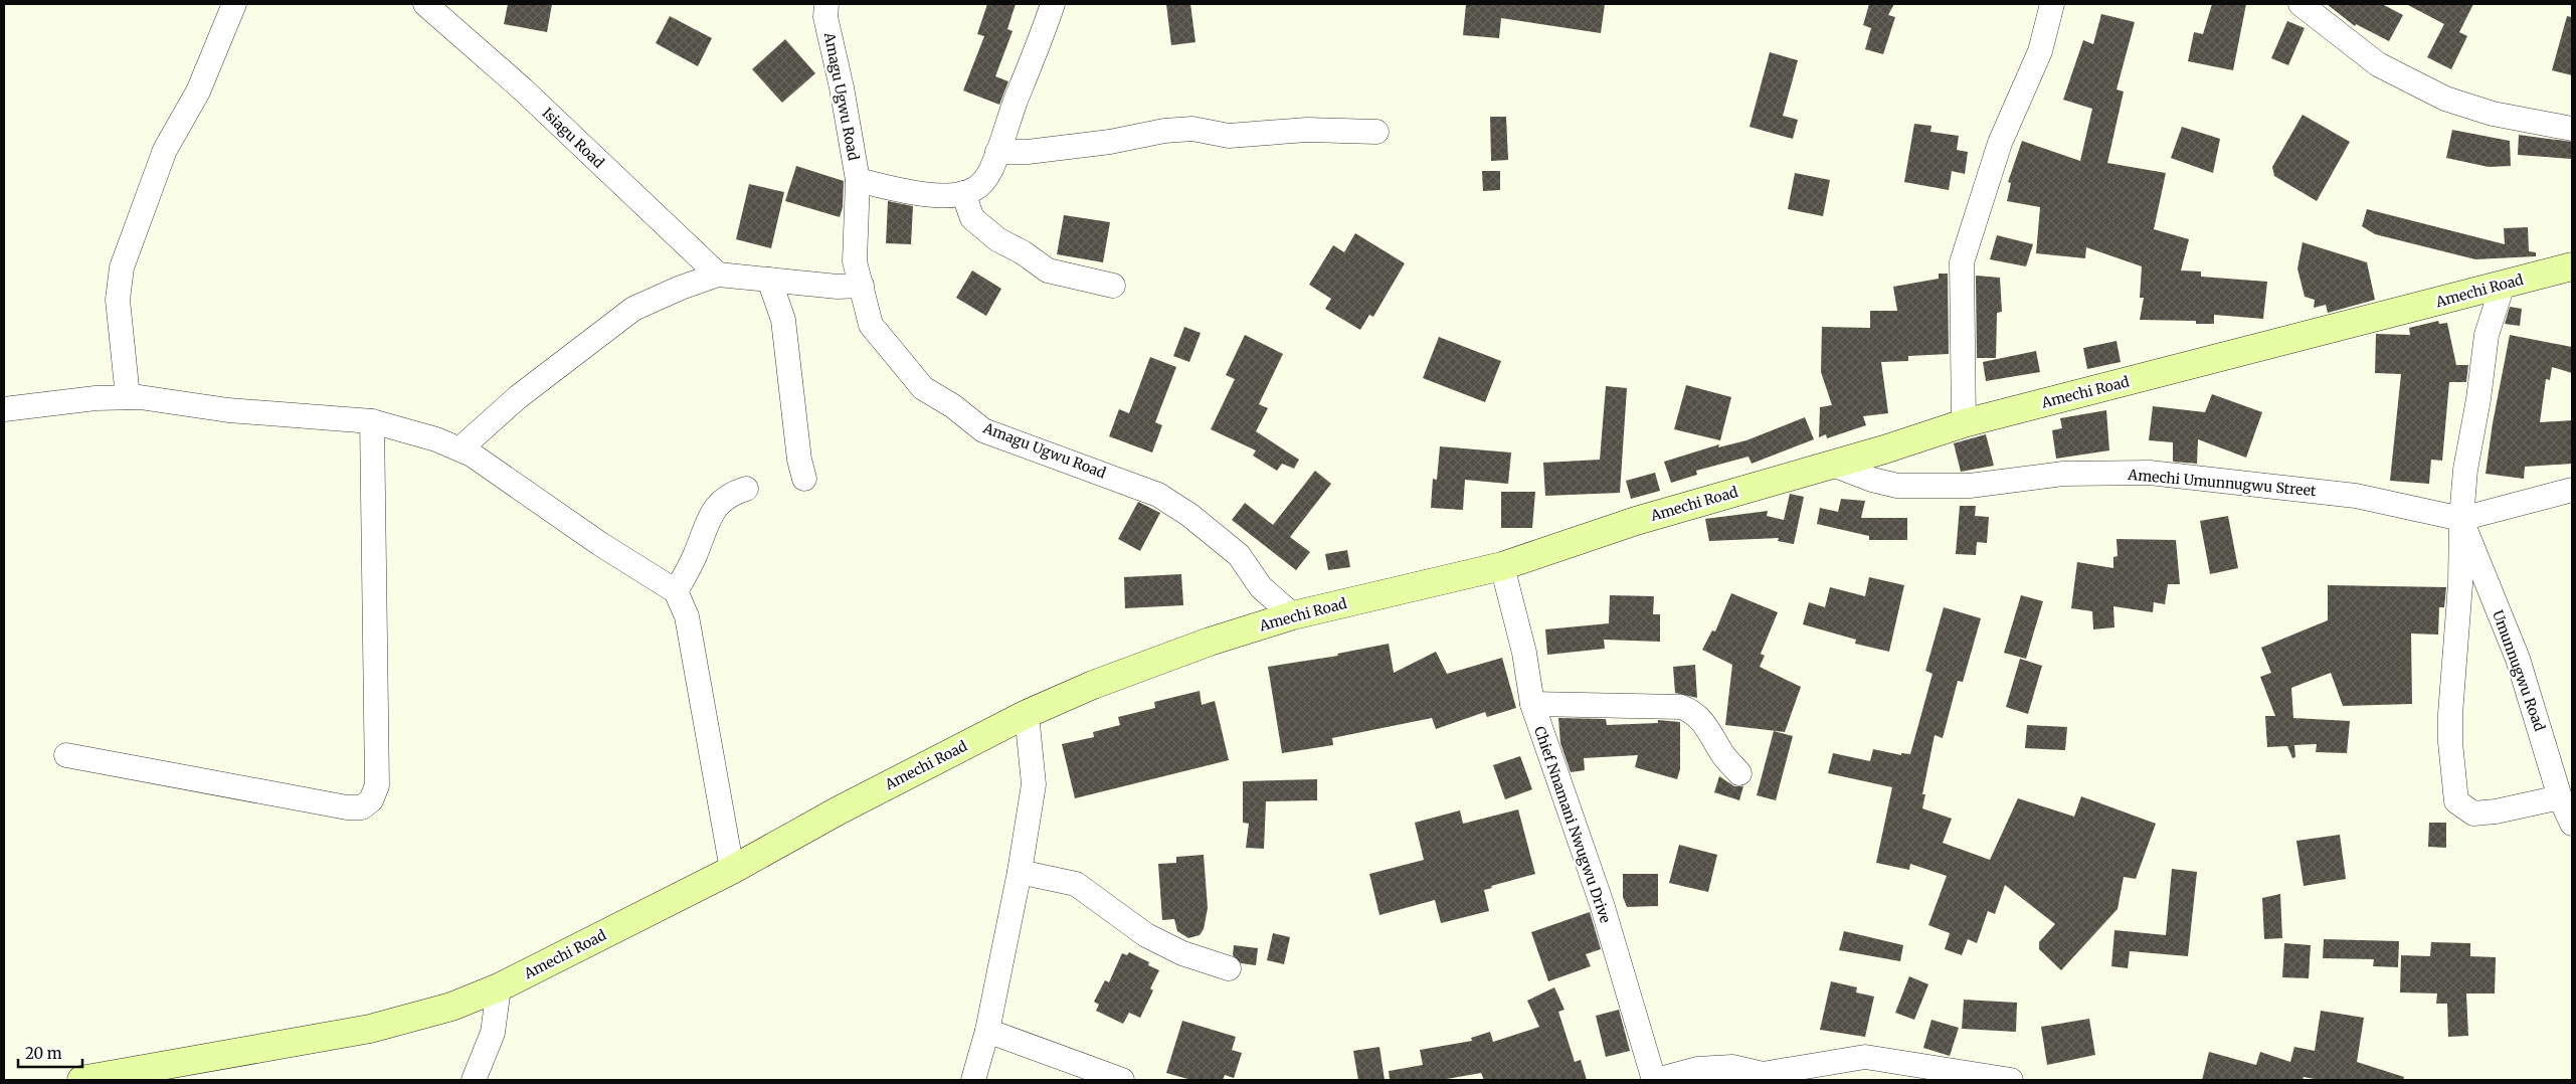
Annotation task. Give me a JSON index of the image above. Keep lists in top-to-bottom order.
{
  "streets": {
    "main road": ["Amechi Road"],
    "street": [
      "Amagu Ugwu Road",
      "Isiagu Road",
      "Amechi Umunnugwu Street",
      "Umunnugwu Road",
      "Chief Nnamani Nwugwu Drive"
    ]
  },
  "crossings": [
    ["Amagu Ugwu Road", "Amechi Road"],
    ["Amechi Road", "Amechi Umunnugwu Street"],
    ["Amechi Road", "Chief Nnamani Nwugwu Drive"],
    ["Amechi Umunnugwu Street", "Umunnugwu Road"]
  ],
  "scale_bar": "20 m"
}
